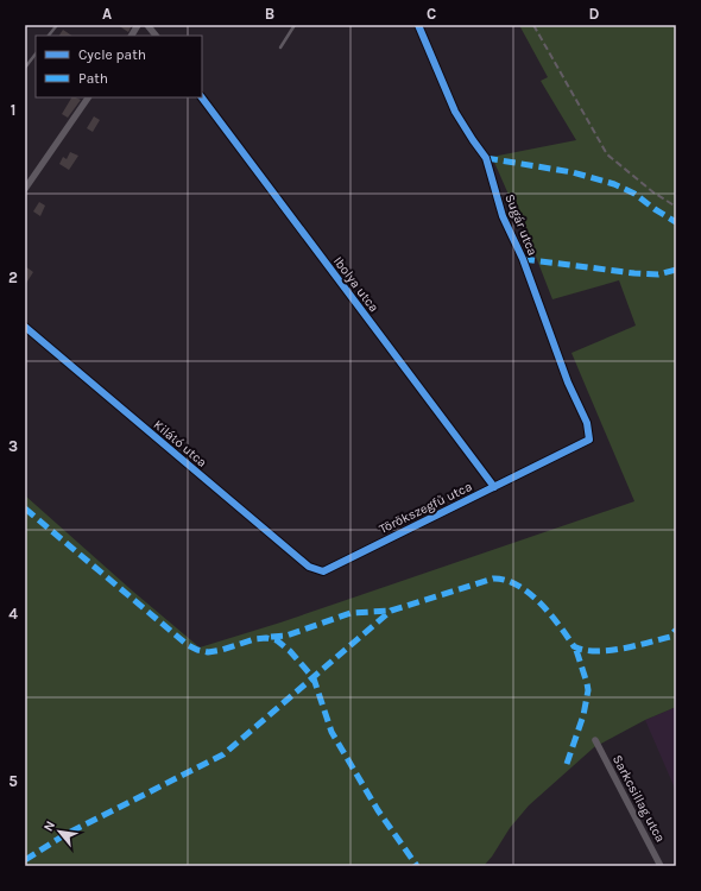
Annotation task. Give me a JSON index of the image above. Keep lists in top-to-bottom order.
{
  "streets": {
    "street": [
      "Sugár utca",
      "Ibolya utca",
      "Kilátó utca",
      "Törökszegfű utca",
      "Sarkcsillag utca"
    ]
  },
  "crossings": [
    ["Sugár utca", "Törökszegfű utca"],
    ["Ibolya utca", "Törökszegfű utca"],
    ["Kilátó utca", "Törökszegfű utca"]
  ],
  "legend": ["Cycle path", "Path"],
  "north": "top left",
  "grid": {
    "columns": [
      "A",
      "B",
      "C",
      "D"
    ],
    "rows": [
      "1",
      "2",
      "3",
      "4",
      "5"
    ]
  }
}
